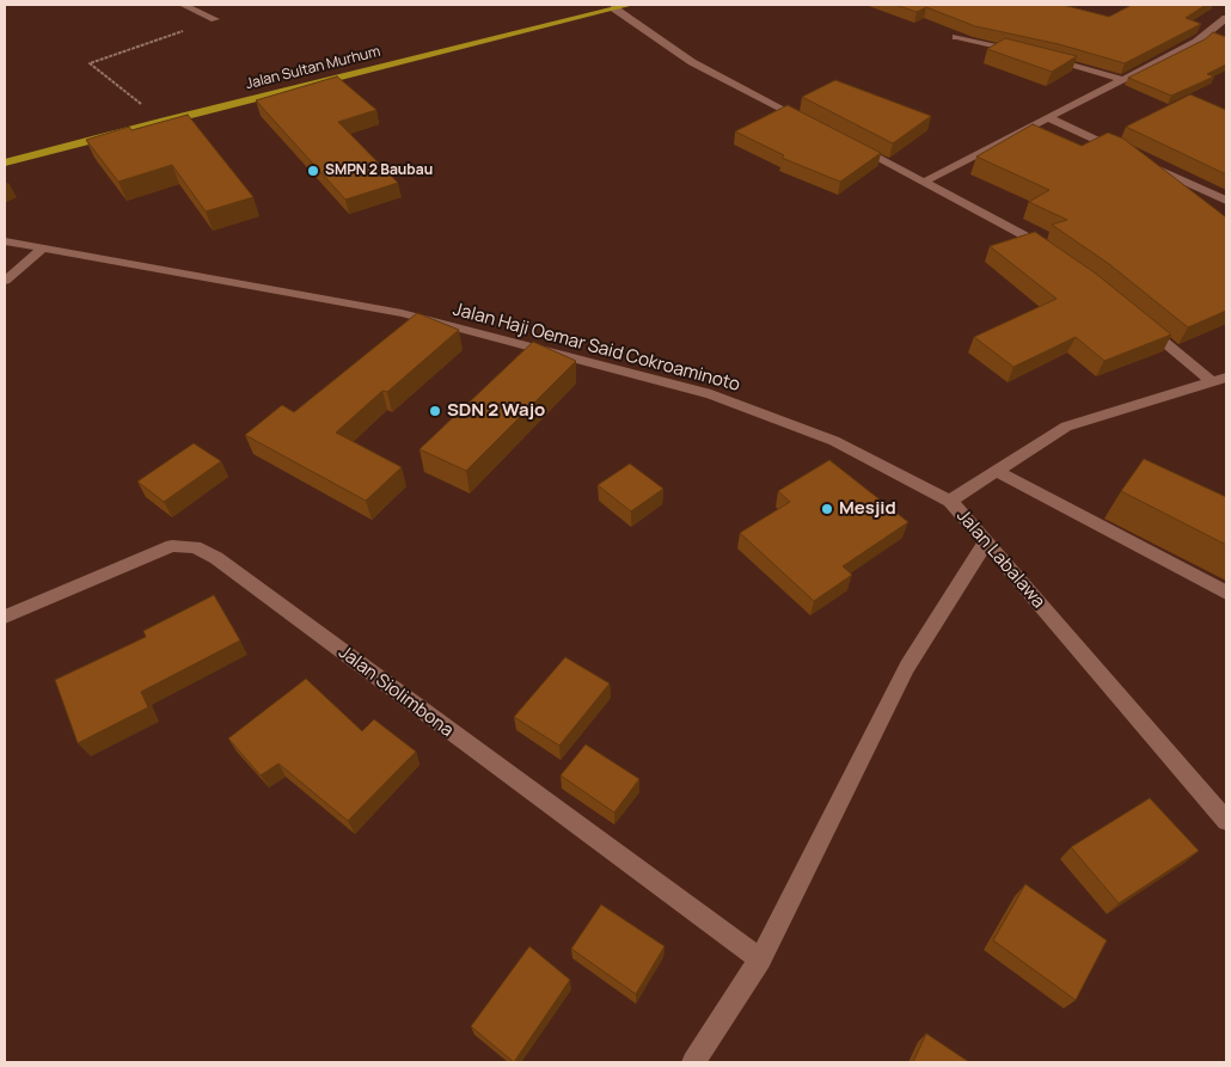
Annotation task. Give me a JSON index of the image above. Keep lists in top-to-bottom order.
{
  "streets": {
    "highway": ["Jalan Sultan Murhum"],
    "street": ["Jalan Haji Oemar Said Cokroaminoto", "Jalan Labalawa", "Jalan Siolimbona"]
  },
  "crossings": [
    ["Jalan Haji Oemar Said Cokroaminoto", "Jalan Labalawa"]
  ],
  "places": ["SMPN 2 Baubau", "SDN 2 Wajo", "Mesjid"]
}
